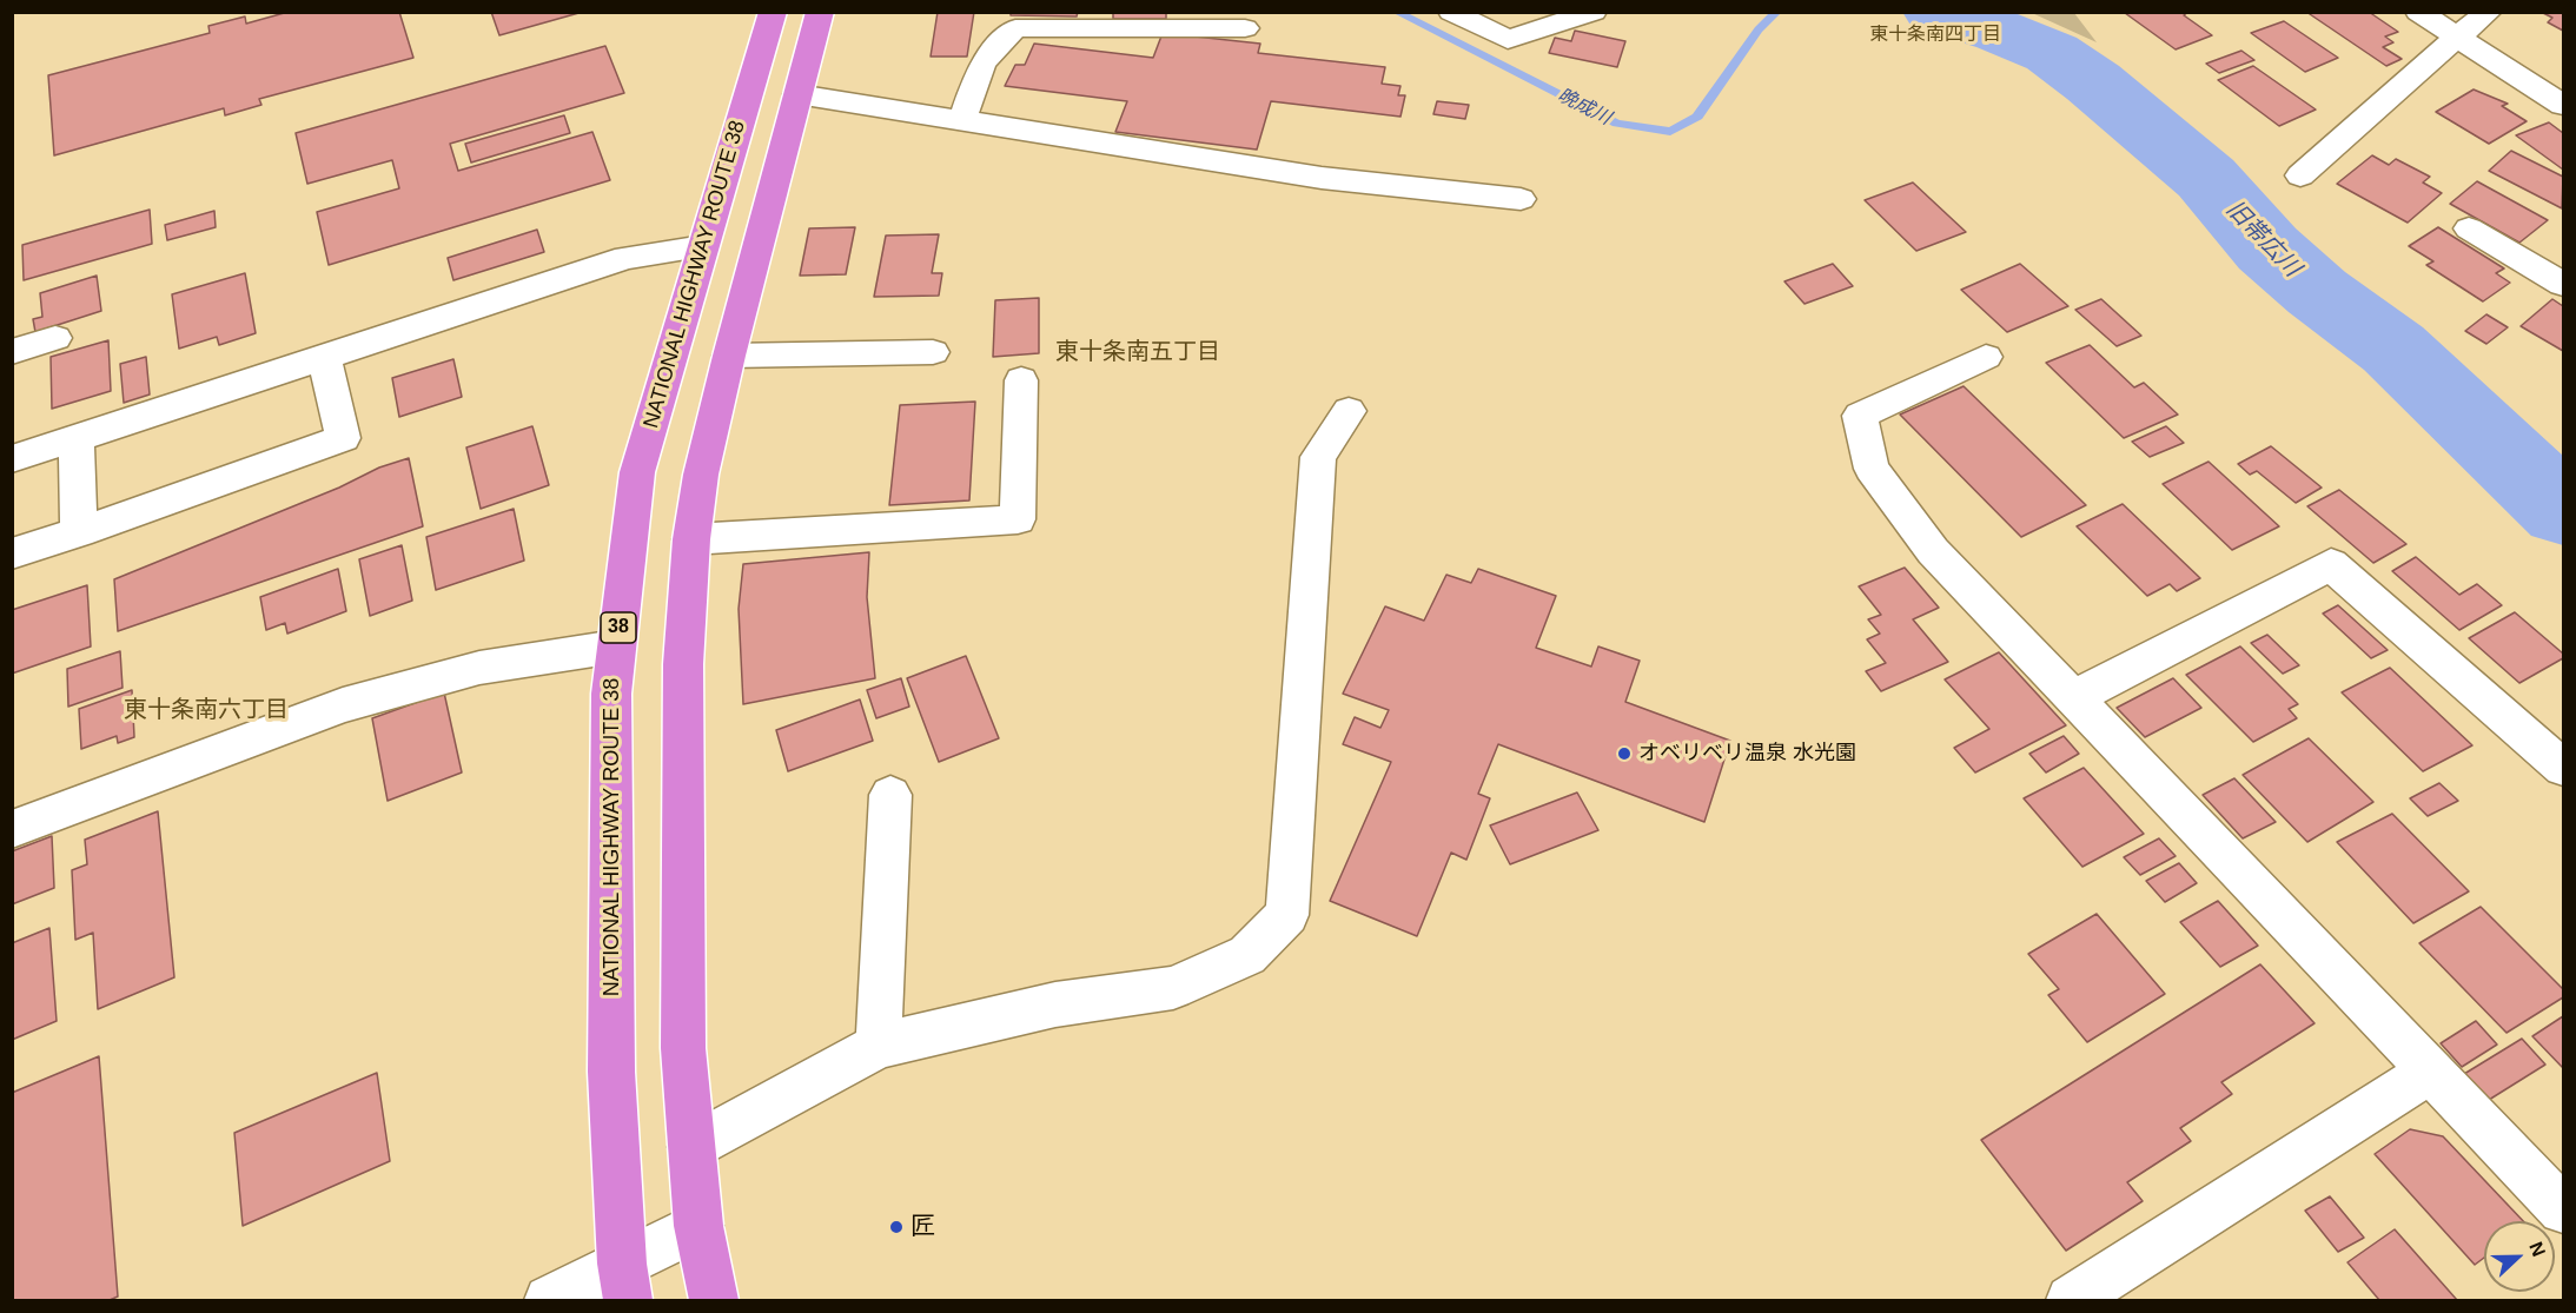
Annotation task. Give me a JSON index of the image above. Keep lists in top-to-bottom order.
{
  "streets": {
    "highway": ["NATIONAL HIGHWAY ROUTE 38", "38"]
  },
  "districts": ["東十条南四丁目", "東十条南五丁目", "東十条南六丁目"],
  "water": ["晩成川", "旧帯広川"],
  "places": ["オベリベリ温泉 水光園", "匠"],
  "north": "right"
}
